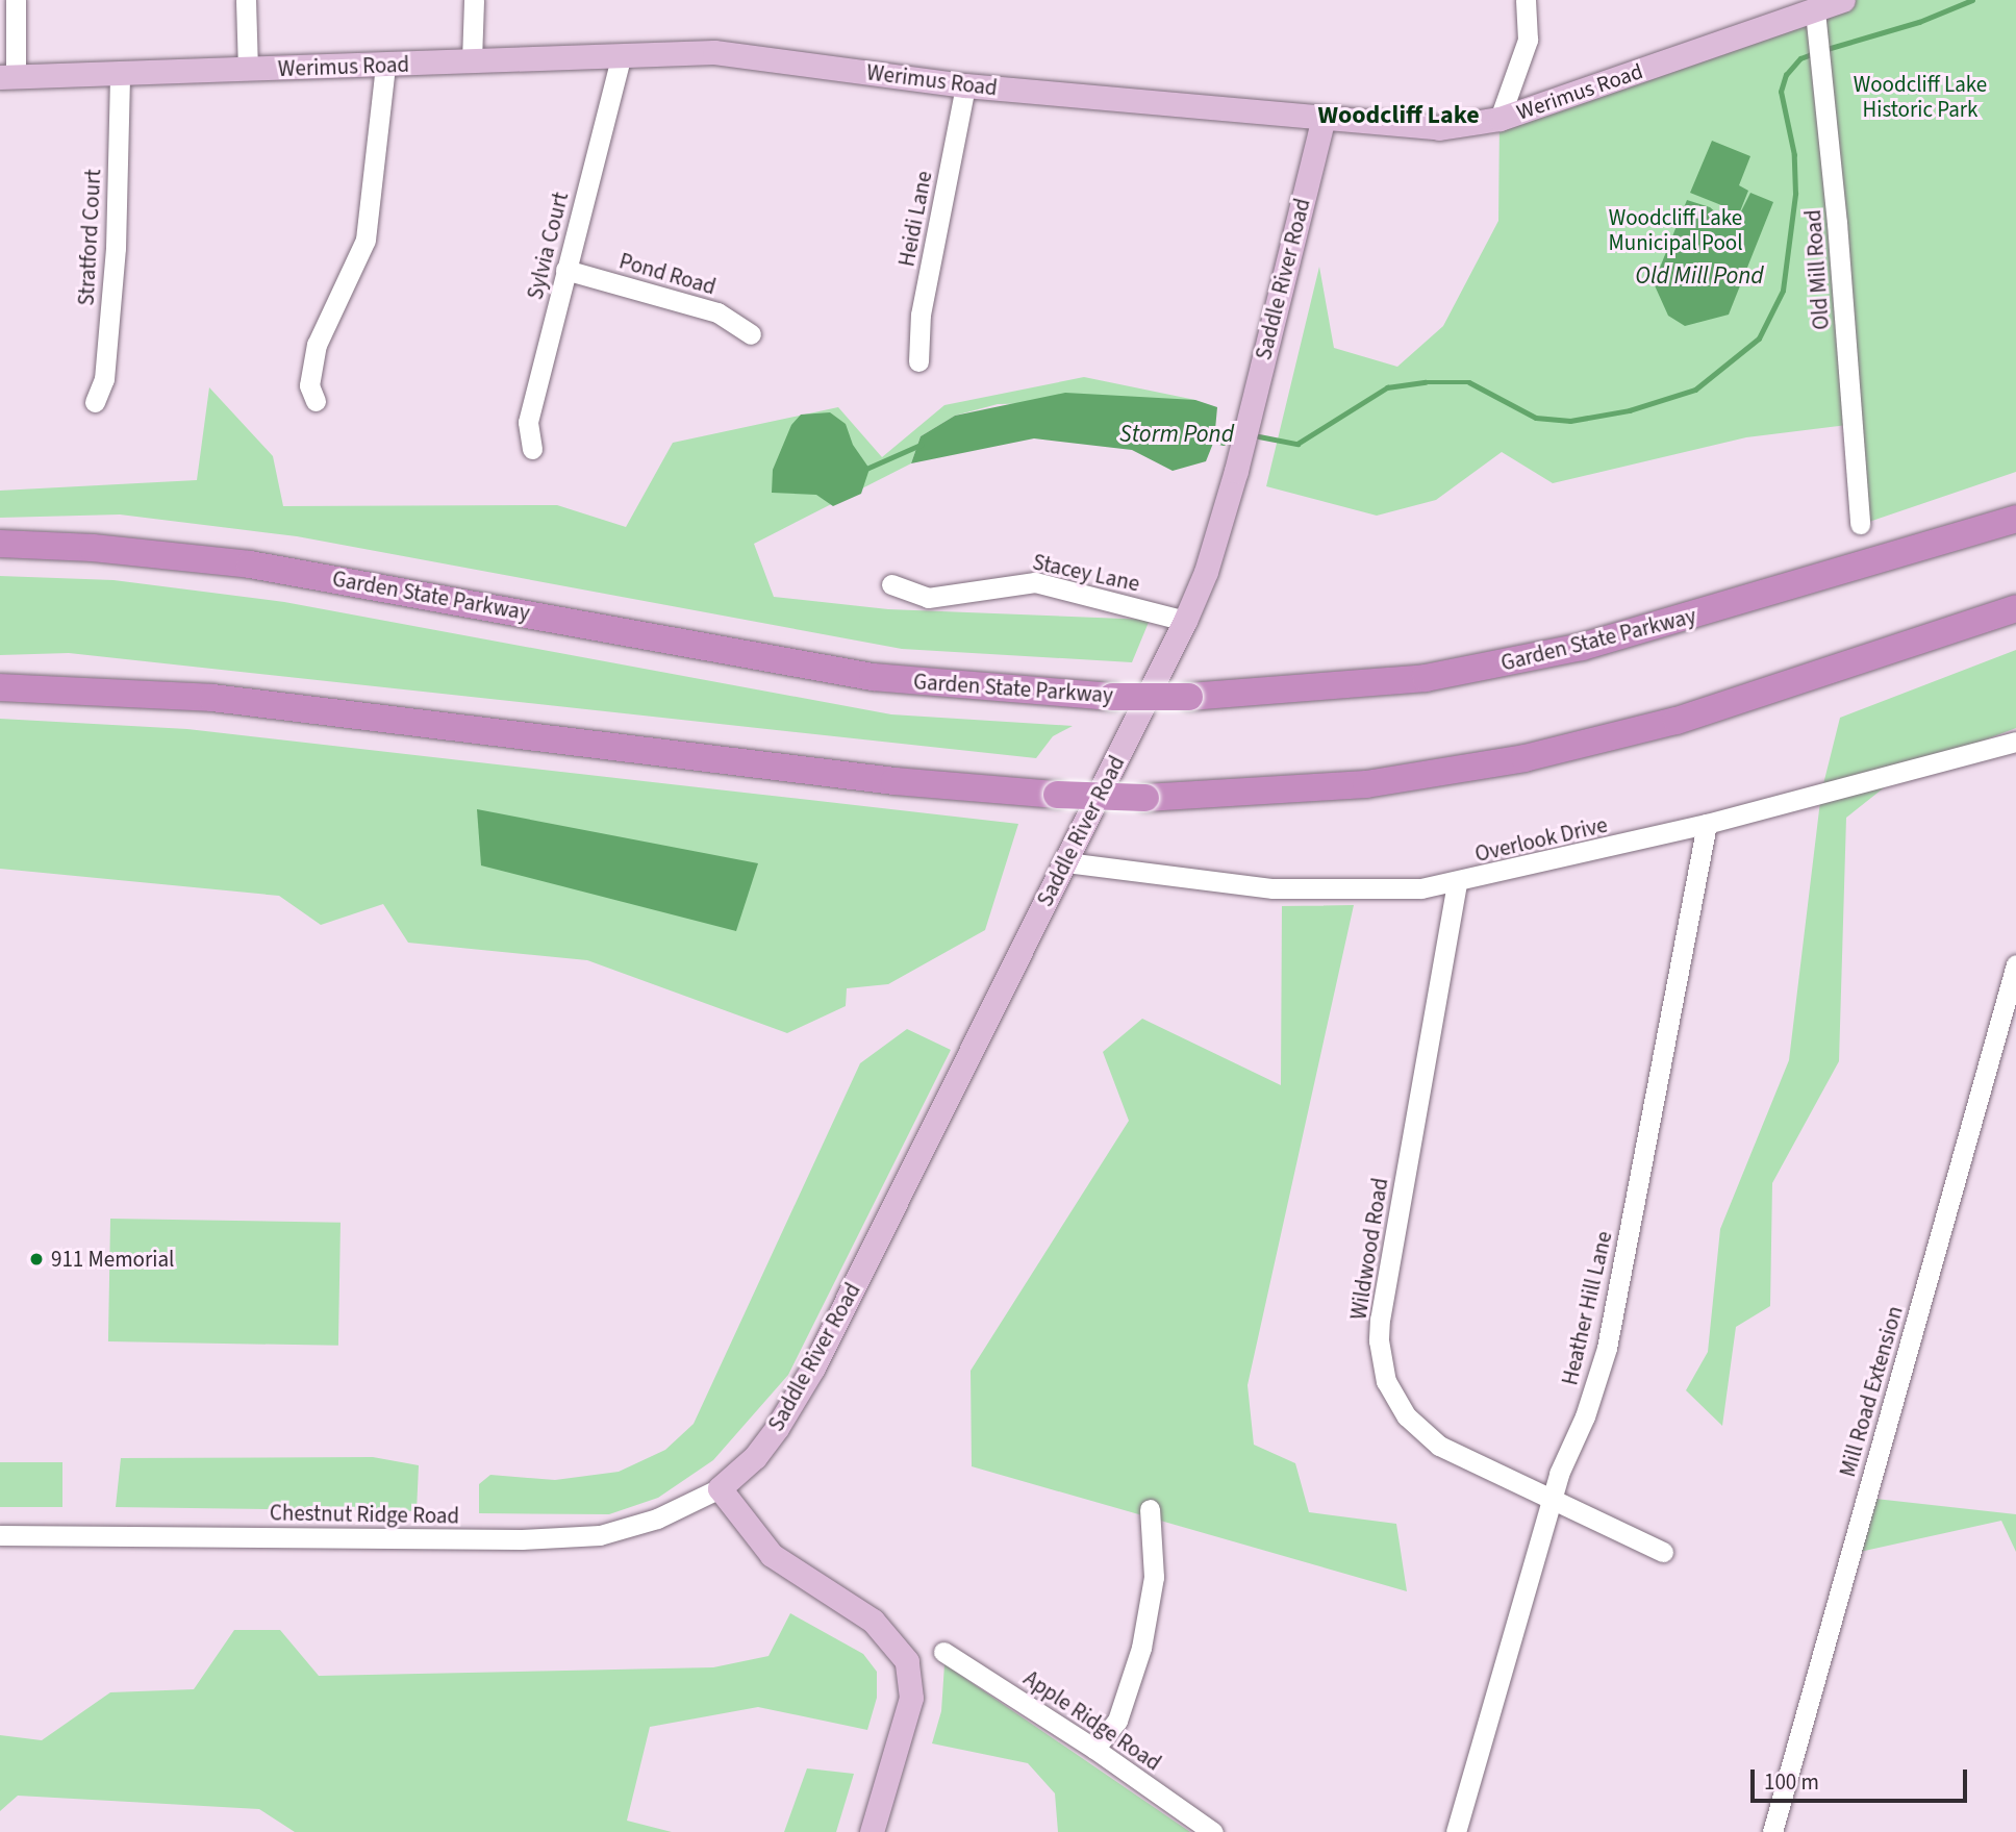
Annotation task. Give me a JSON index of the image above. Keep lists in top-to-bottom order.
{
  "streets": {
    "highway": ["Garden State Parkway"],
    "main road": ["Werimus Road", "Saddle River Road"],
    "street": [
      "Heidi Lane",
      "Stratford Court",
      "Sylvia Court",
      "Old Mill Road",
      "Pond Road",
      "Stacey Lane",
      "Overlook Drive",
      "Wildwood Road",
      "Heather Hill Lane",
      "Mill Road Extension",
      "Chestnut Ridge Road",
      "Apple Ridge Road"
    ]
  },
  "crossings": [
    ["Werimus Road", "Heidi Lane"],
    ["Werimus Road", "Stratford Court"],
    ["Werimus Road", "Sylvia Court"],
    ["Werimus Road", "Old Mill Road"],
    ["Werimus Road", "Saddle River Road"],
    ["Sylvia Court", "Pond Road"],
    ["Saddle River Road", "Stacey Lane"],
    ["Saddle River Road", "Overlook Drive"],
    ["Saddle River Road", "Chestnut Ridge Road"],
    ["Overlook Drive", "Wildwood Road"],
    ["Overlook Drive", "Heather Hill Lane"],
    ["Wildwood Road", "Heather Hill Lane"]
  ],
  "districts": ["Woodcliff Lake"],
  "water": ["Old Mill Pond", "Storm Pond"],
  "parks": ["Woodcliff Lake Historic Park", "Woodcliff Lake Municipal Pool"],
  "places": ["911 Memorial"],
  "scale_bar": "100 m"
}
